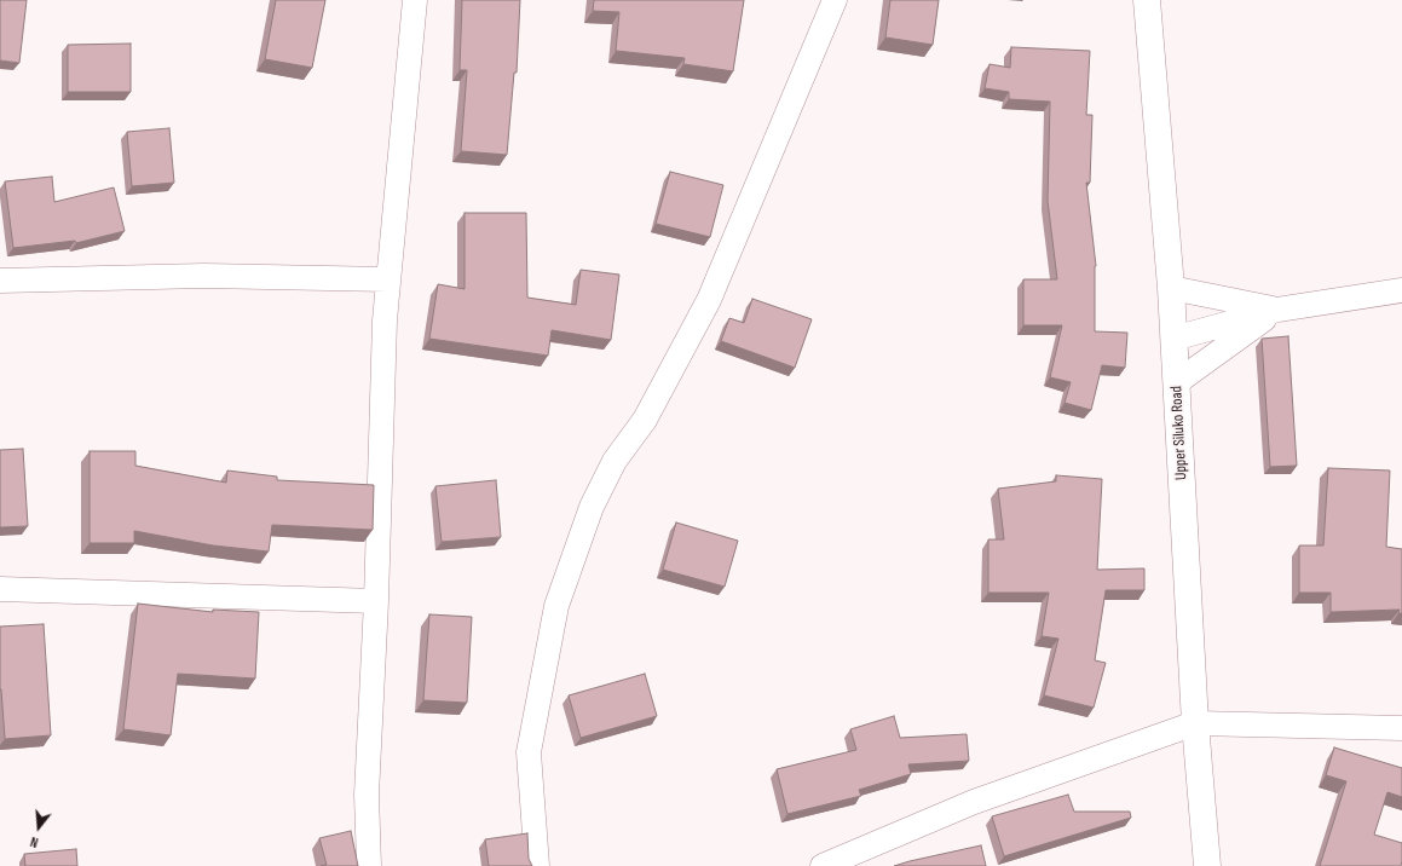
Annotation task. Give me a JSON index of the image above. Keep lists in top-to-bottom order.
{
  "streets": {
    "main road": ["Upper Siluko Road"]
  },
  "north": "bottom"
}
